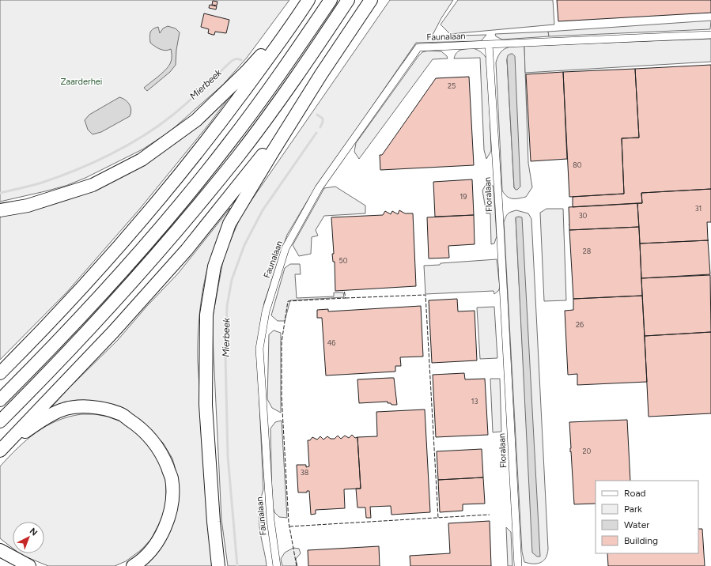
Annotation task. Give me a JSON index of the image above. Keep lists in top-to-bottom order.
{
  "streets": {
    "street": ["Faunalaan", "Floralaan"]
  },
  "crossings": [
    ["Faunalaan", "Floralaan"]
  ],
  "water": ["Mierbeek"],
  "parks": ["Zaarderhei"],
  "house_numbers": [
    "25",
    "80",
    "19",
    "31",
    "30",
    "28",
    "50",
    "26",
    "46",
    "13",
    "20",
    "38"
  ],
  "legend": [
    "Road",
    "Park",
    "Water",
    "Building"
  ],
  "north": "top right"
}
